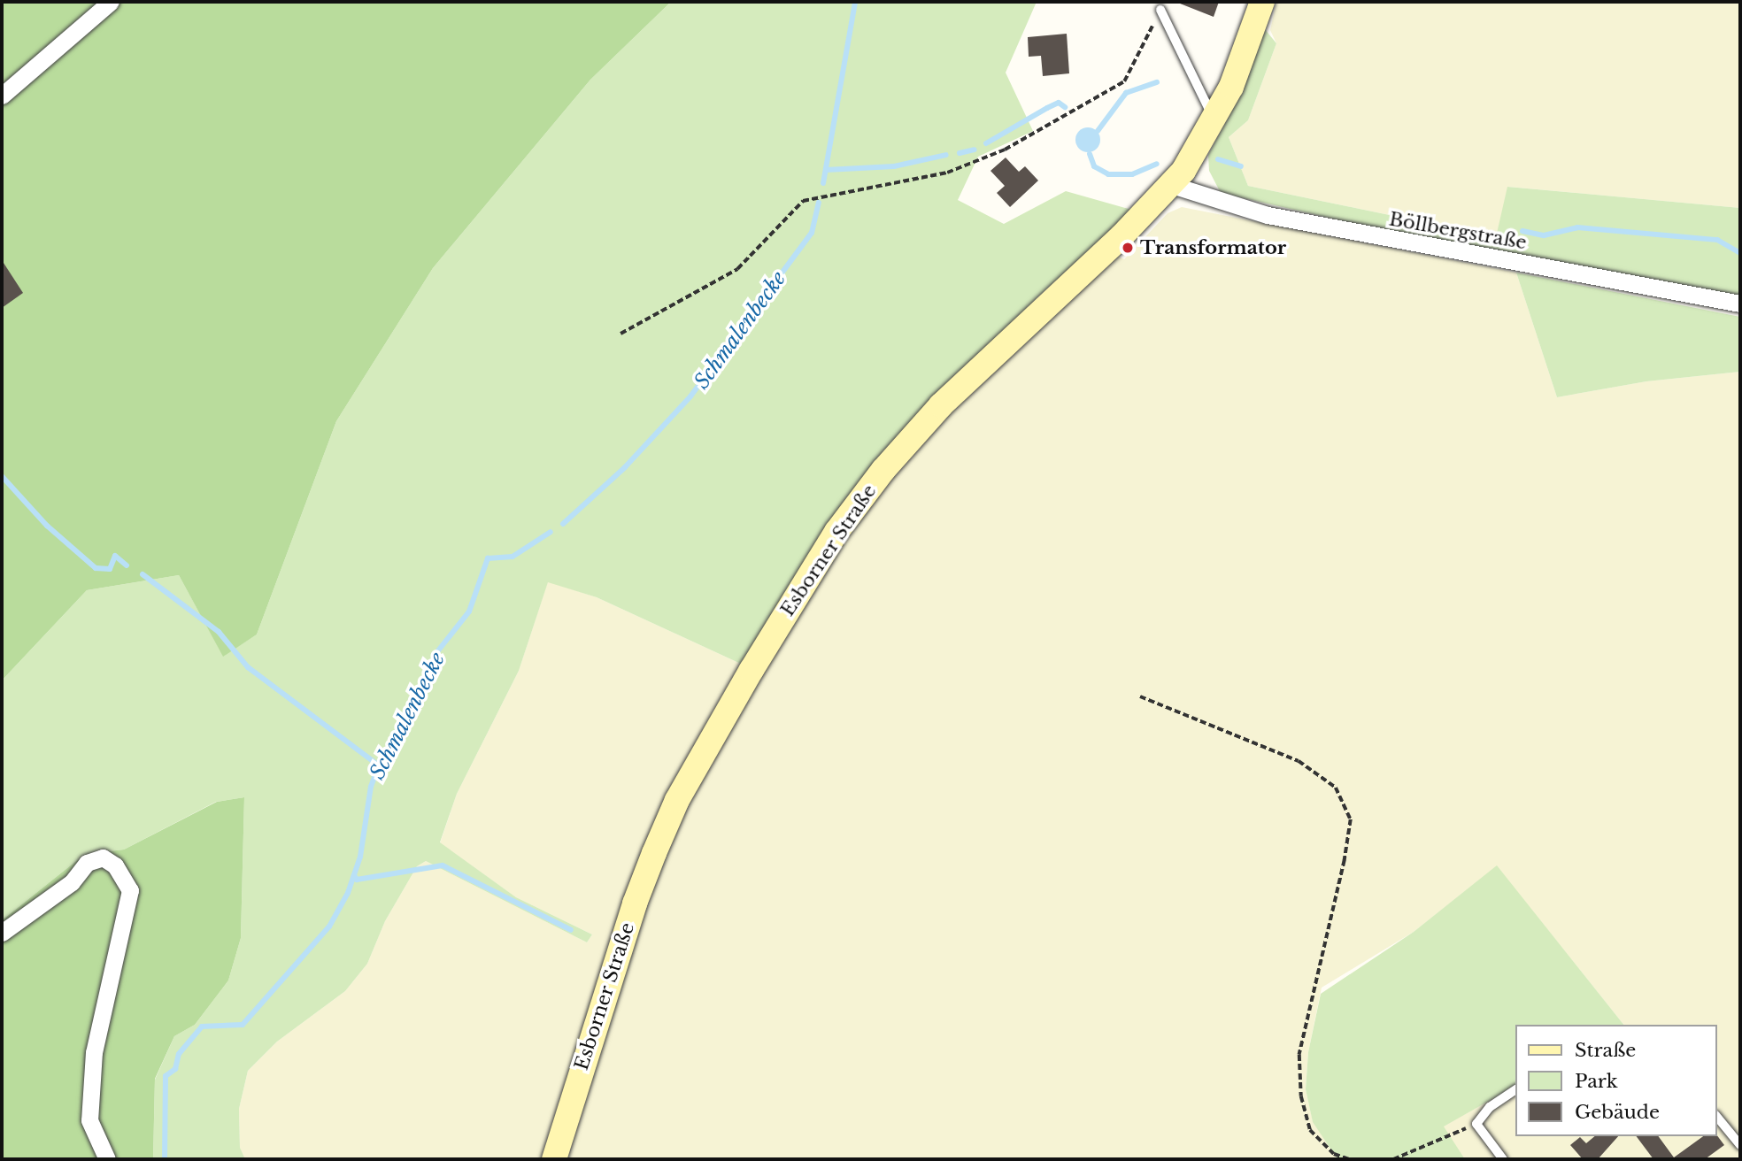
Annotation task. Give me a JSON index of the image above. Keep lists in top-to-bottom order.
{
  "streets": {
    "main road": ["Esborner Straße"],
    "street": ["Böllbergstraße"]
  },
  "crossings": [
    ["Böllbergstraße", "Esborner Straße"]
  ],
  "water": ["Schmalenbecke"],
  "places": ["Transformator"],
  "legend": ["Straße", "Park", "Gebäude"]
}
